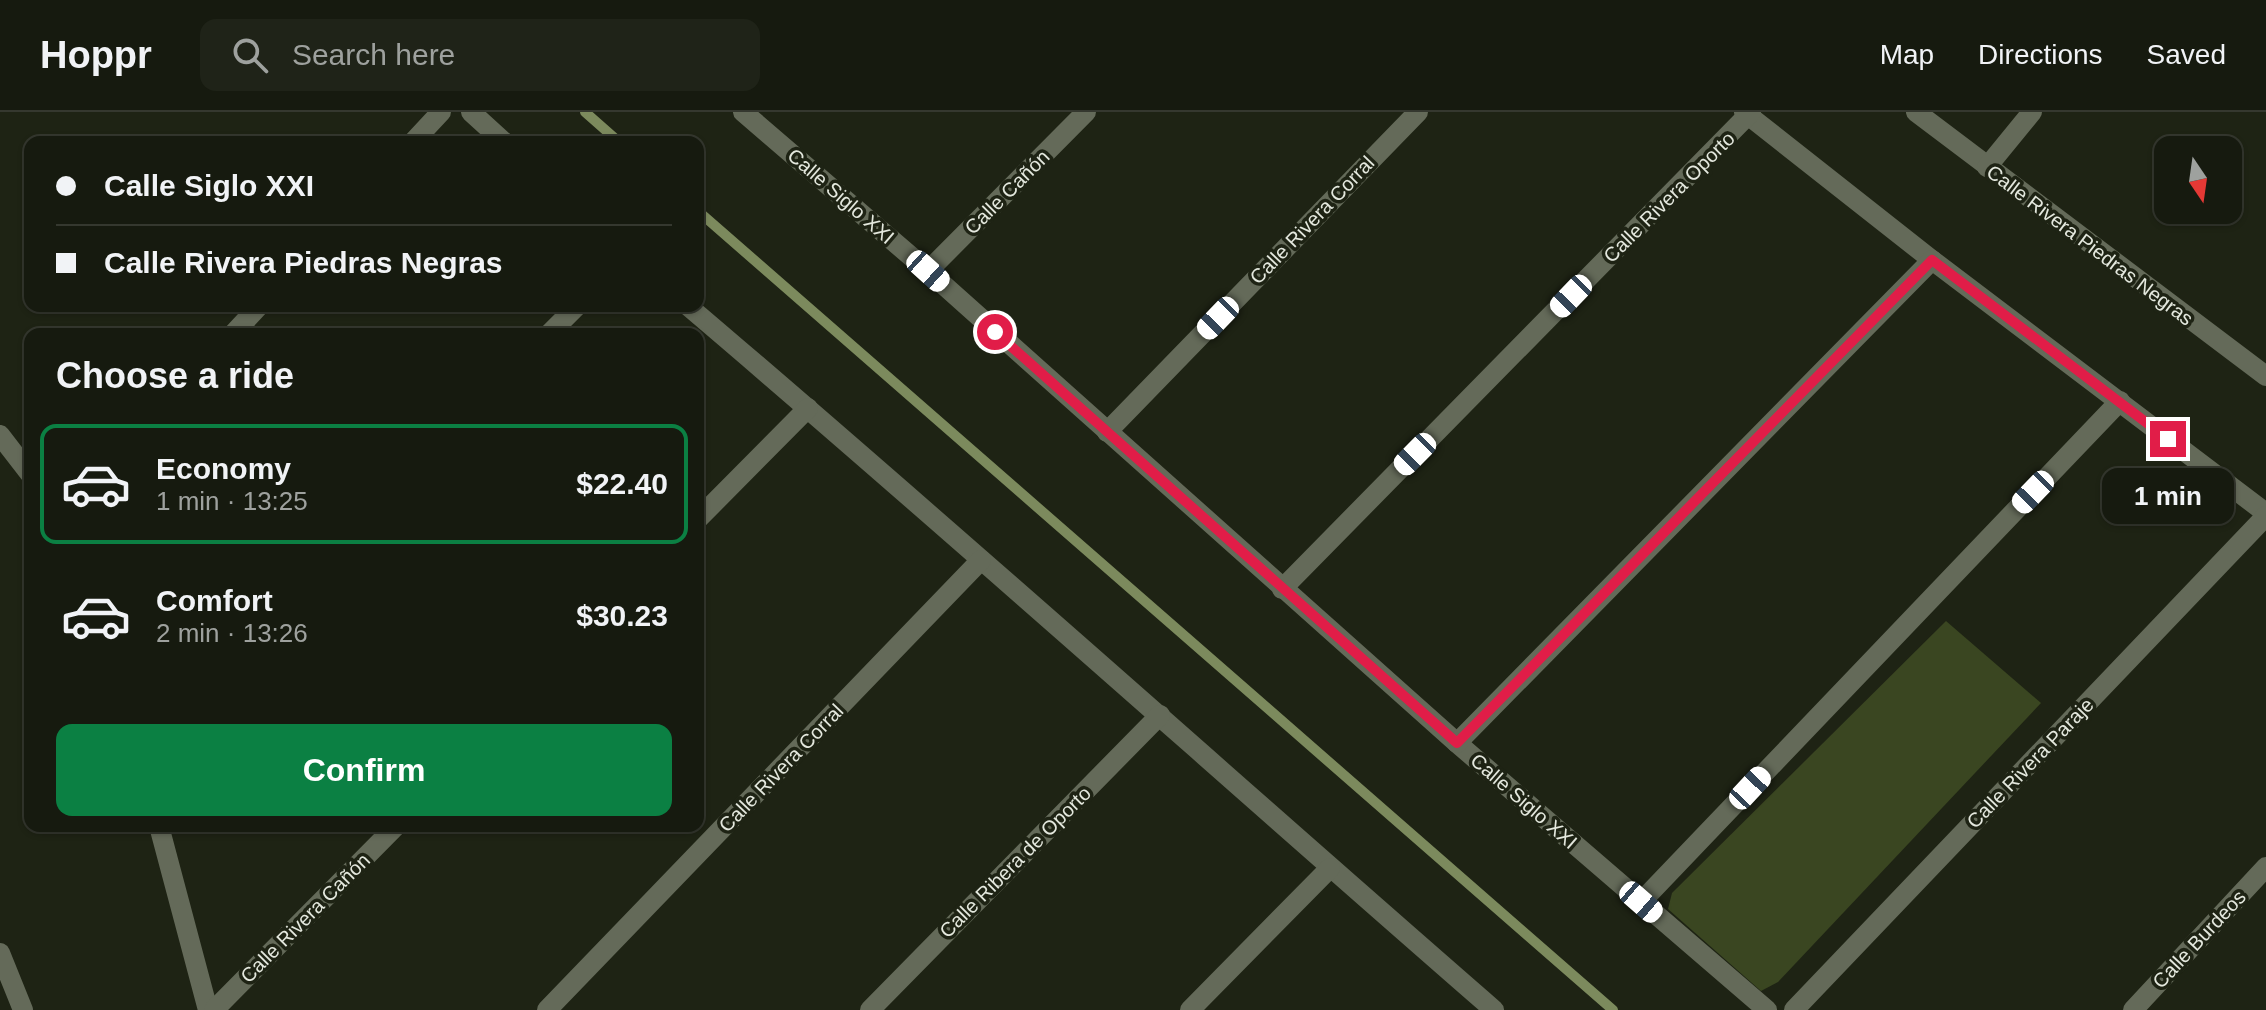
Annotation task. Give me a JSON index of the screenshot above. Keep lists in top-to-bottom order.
{
  "streets": {
    "street": [
      "Calle Cañón",
      "Calle Siglo XXI",
      "Calle Rivera Oporto",
      "Calle Rivera Corral",
      "Calle Rivera Piedras Negras",
      "Calle Rivera Paraje",
      "Calle Ribera de Oporto",
      "Calle Rivera Cañón",
      "Calle Burdeos"
    ]
  },
  "crossings": [
    ["Calle Cañón", "Calle Siglo XXI"],
    ["Calle Siglo XXI", "Calle Rivera Oporto"],
    ["Calle Siglo XXI", "Calle Rivera Corral"]
  ],
  "north": "bottom",
  "page": {
    "header": "Hoppr",
    "search": "Search here",
    "nav": ["Map", "Directions", "Saved"],
    "banner": ["Calle Siglo XXI", "Calle Rivera Piedras Negras"],
    "heading": "Choose a ride",
    "list": [
      {
        "name": "Economy",
        "note": "1 min · 13:25",
        "value": "$22.40"
      },
      {
        "name": "Comfort",
        "note": "2 min · 13:26",
        "value": "$30.23"
      }
    ],
    "bubble": "1 min",
    "buttons": "Confirm"
  }
}
